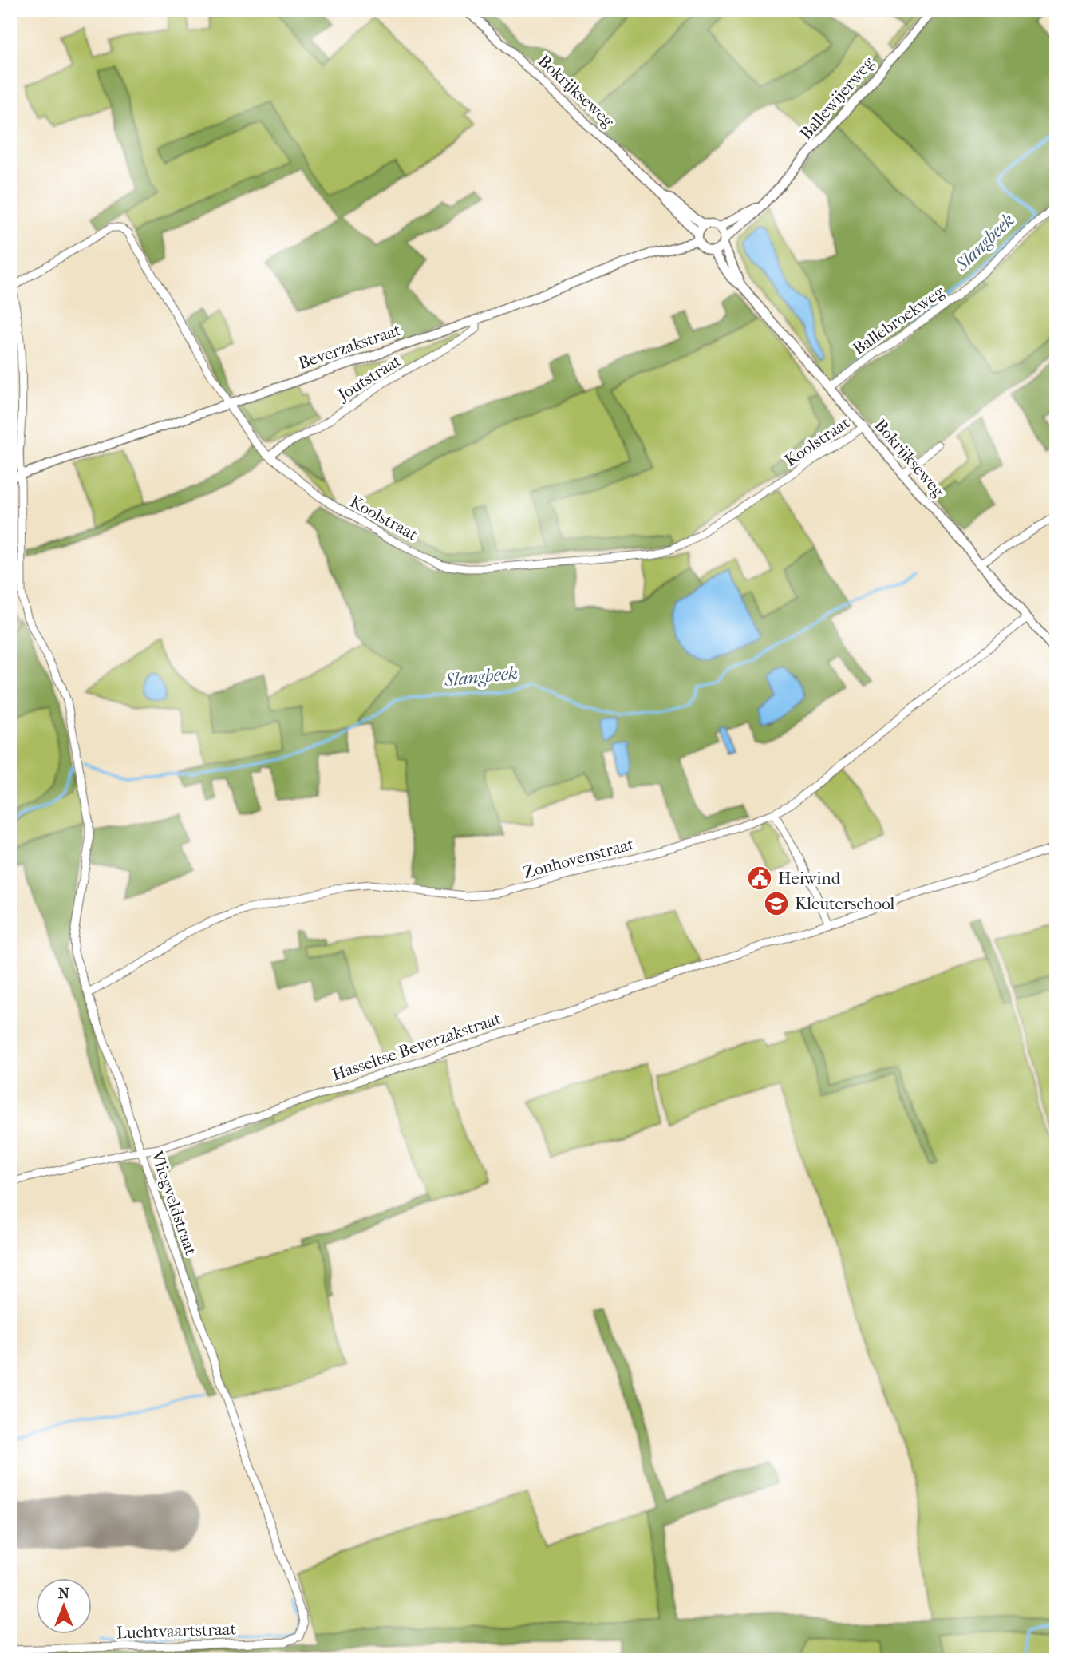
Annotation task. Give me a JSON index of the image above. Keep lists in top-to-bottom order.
{
  "streets": {
    "street": [
      "Bokrijkseweg",
      "Ballewijerweg",
      "Ballebroekweg",
      "Beverzakstraat",
      "Joutstraat",
      "Koolstraat",
      "Zonhovenstraat",
      "Hasseltse Beverzakstraat",
      "Vliegveldstraat",
      "Luchtvaartstraat"
    ]
  },
  "crossings": [
    ["Bokrijkseweg", "Ballewijerweg"],
    ["Bokrijkseweg", "Ballebroekweg"],
    ["Bokrijkseweg", "Beverzakstraat"],
    ["Bokrijkseweg", "Koolstraat"],
    ["Bokrijkseweg", "Zonhovenstraat"],
    ["Ballewijerweg", "Beverzakstraat"],
    ["Beverzakstraat", "Joutstraat"],
    ["Beverzakstraat", "Koolstraat"],
    ["Beverzakstraat", "Vliegveldstraat"],
    ["Joutstraat", "Koolstraat"],
    ["Koolstraat", "Vliegveldstraat"],
    ["Zonhovenstraat", "Vliegveldstraat"],
    ["Hasseltse Beverzakstraat", "Vliegveldstraat"],
    ["Vliegveldstraat", "Luchtvaartstraat"]
  ],
  "water": ["Slangbeek"],
  "places": {
    "public building": ["Heiwind"],
    "school or university": ["Kleuterschool"]
  },
  "north": "top"
}
